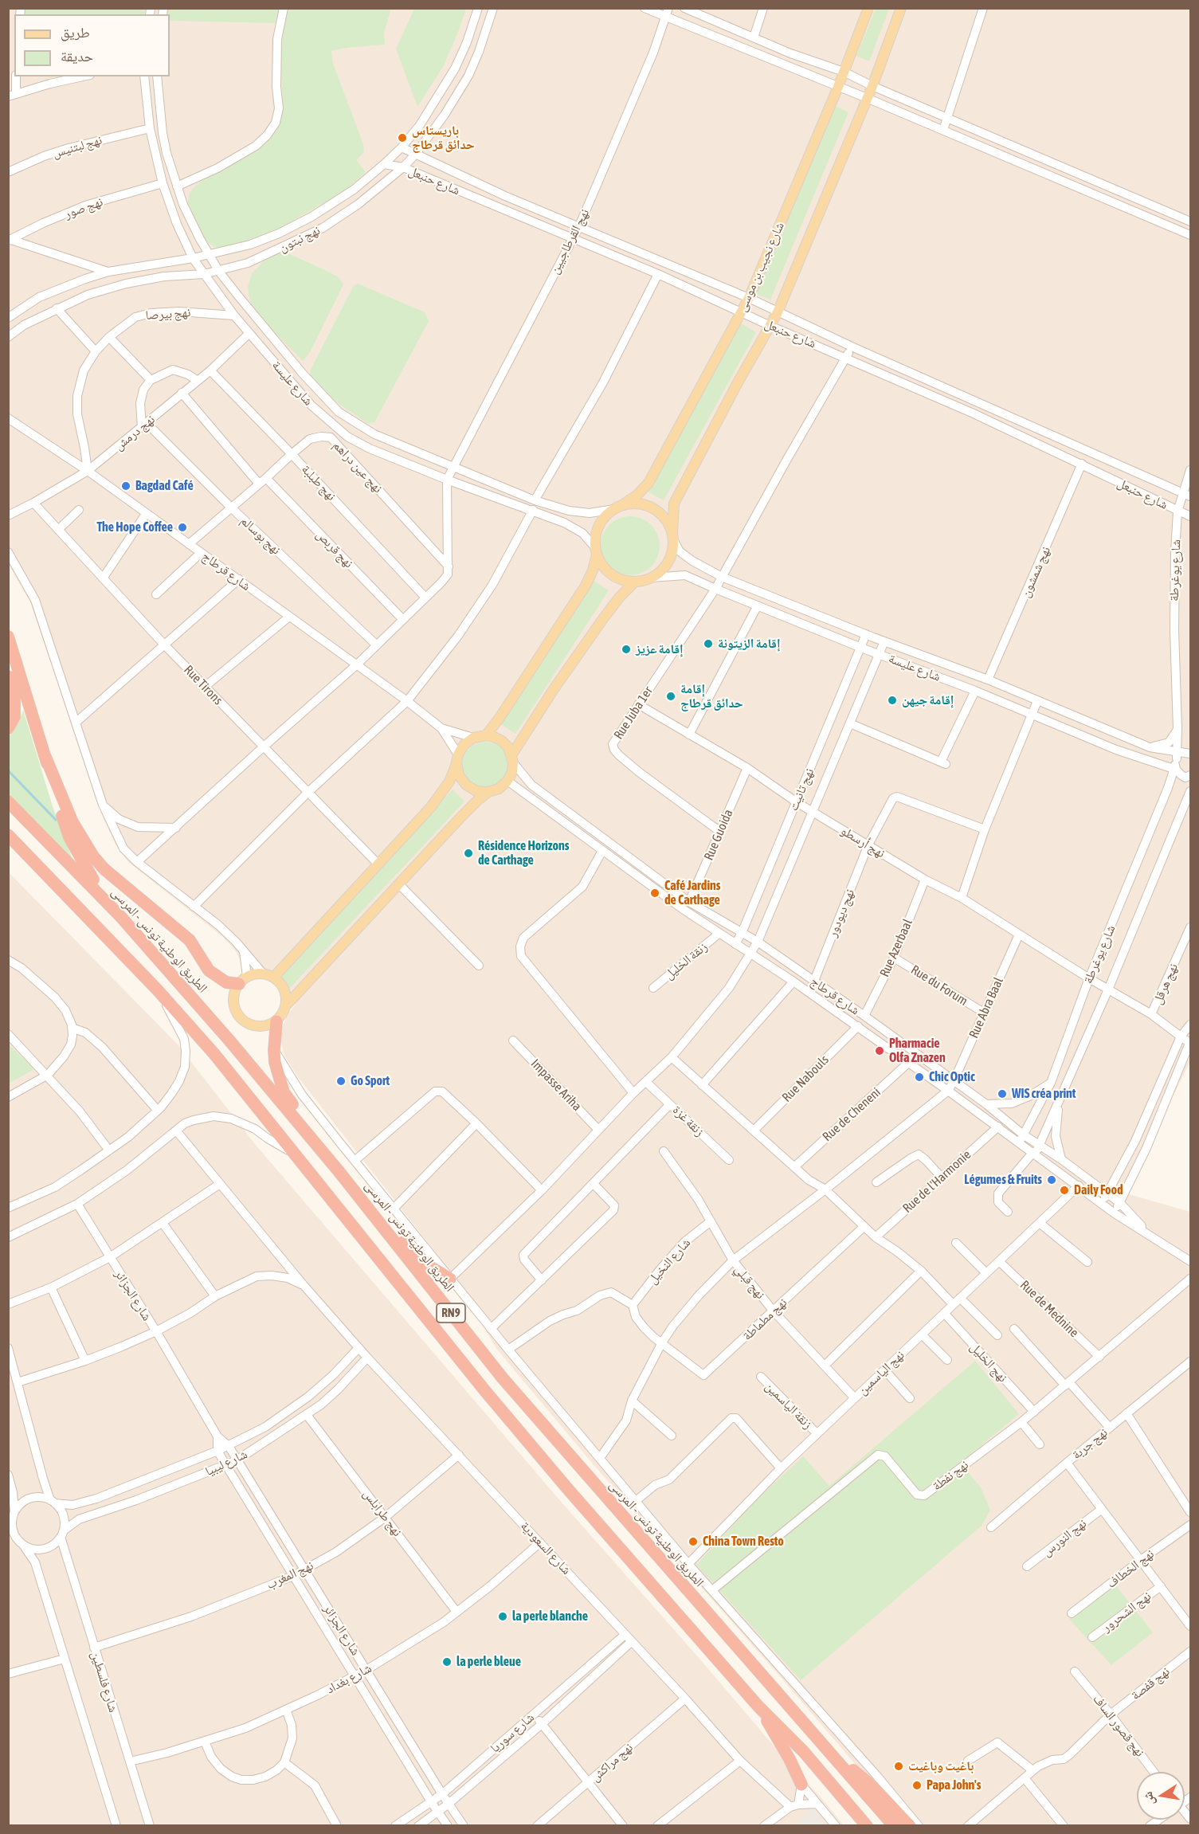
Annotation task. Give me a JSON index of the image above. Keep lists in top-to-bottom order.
{
  "streets": {
    "highway": ["الطريق الوطنية تونس - المرسى", "RN9"],
    "main road": ["شارع نجيب بن موسى"],
    "street": [
      "نهج لبتنيس",
      "شارع حنبعل",
      "نهج صور",
      "نهج نبتون",
      "نهج القرطاجيين",
      "نهج بيرصا",
      "شارع عليسة",
      "نهج درمش",
      "نهج عين دراهم",
      "نهج طبلبة",
      "نهج بوسالم",
      "نهج قربص",
      "شارع يوغرطة",
      "شارع قرطاج",
      "نهج شمشون",
      "Rue Tirons",
      "Rue Juba 1er",
      "نهج تانيت",
      "Rue Guoida",
      "نهج أرسطو",
      "نهج ديودور",
      "Rue Azerbaal",
      "زنقة الخليل",
      "نهج هرقل",
      "Rue du Forum",
      "Rue Abra Baal",
      "Rue Nabouls",
      "Impasse Ariha",
      "Rue de Cheneni",
      "زنقة غزة",
      "Rue de l'Harmonie",
      "شارع النخيل",
      "نهج قبلي",
      "شارع الجزائر",
      "Rue de Mednine",
      "نهج مطماطة",
      "نهج الخليل",
      "نهج الياسمين",
      "زنقة الياسمين",
      "نهج جربة",
      "شارع ليبيا",
      "نهج نفطة",
      "نهج طرابلس",
      "نهج النورس",
      "شارع السعودية",
      "نهج الخطاف",
      "نهج المغرب",
      "نهج الشحرور",
      "شارع بغداد",
      "شارع فلسطين",
      "نهج قفصة",
      "نهج قصور الساف",
      "شارع سوريا",
      "نهج مراكش"
    ]
  },
  "crossings": [
    ["نهج لبتنيس", "شارع عليسة"],
    ["شارع حنبعل", "نهج نبتون"],
    ["شارع حنبعل", "نهج القرطاجيين"],
    ["شارع حنبعل", "شارع نجيب بن موسى"],
    ["شارع حنبعل", "شارع يوغرطة"],
    ["شارع حنبعل", "نهج شمشون"],
    ["شارع حنبعل", "Rue Juba 1er"],
    ["نهج صور", "شارع عليسة"],
    ["نهج نبتون", "شارع عليسة"],
    ["نهج القرطاجيين", "شارع عليسة"],
    ["شارع نجيب بن موسى", "شارع عليسة"],
    ["نهج بيرصا", "شارع عليسة"],
    ["نهج بيرصا", "نهج درمش"],
    ["نهج بيرصا", "شارع قرطاج"],
    ["شارع عليسة", "نهج درمش"],
    ["شارع عليسة", "شارع يوغرطة"],
    ["شارع عليسة", "نهج شمشون"],
    ["شارع عليسة", "Rue Juba 1er"],
    ["شارع عليسة", "نهج تانيت"],
    ["نهج درمش", "نهج طبلبة"],
    ["نهج درمش", "نهج بوسالم"],
    ["نهج درمش", "نهج قربص"],
    ["نهج درمش", "شارع قرطاج"],
    ["نهج درمش", "Rue Tirons"],
    ["نهج عين دراهم", "نهج طبلبة"],
    ["نهج عين دراهم", "نهج بوسالم"],
    ["نهج عين دراهم", "نهج قربص"],
    ["نهج عين دراهم", "شارع قرطاج"],
    ["شارع يوغرطة", "شارع قرطاج"],
    ["شارع يوغرطة", "نهج أرسطو"],
    ["شارع قرطاج", "نهج تانيت"],
    ["شارع قرطاج", "Rue Guoida"],
    ["شارع قرطاج", "نهج ديودور"],
    ["شارع قرطاج", "Rue Azerbaal"],
    ["شارع قرطاج", "زنقة الخليل"],
    ["شارع قرطاج", "Rue Abra Baal"],
    ["شارع قرطاج", "Rue Nabouls"],
    ["شارع قرطاج", "Rue de Cheneni"],
    ["شارع قرطاج", "Rue de l'Harmonie"],
    ["شارع قرطاج", "نهج الياسمين"],
    ["Rue Juba 1er", "Rue Guoida"],
    ["Rue Juba 1er", "نهج أرسطو"],
    ["نهج تانيت", "نهج أرسطو"],
    ["Rue Guoida", "نهج أرسطو"],
    ["نهج أرسطو", "نهج ديودور"],
    ["نهج أرسطو", "Rue Azerbaal"],
    ["نهج أرسطو", "نهج هرقل"],
    ["نهج أرسطو", "Rue Abra Baal"],
    ["Rue Azerbaal", "Rue du Forum"],
    ["Rue du Forum", "Rue Abra Baal"],
    ["شارع النخيل", "نهج قبلي"],
    ["نهج قبلي", "نهج مطماطة"],
    ["نهج قبلي", "نهج الياسمين"],
    ["شارع الجزائر", "شارع ليبيا"],
    ["شارع الجزائر", "نهج المغرب"],
    ["شارع الجزائر", "شارع بغداد"],
    ["شارع الجزائر", "شارع سوريا"],
    ["Rue de Mednine", "نهج الياسمين"],
    ["Rue de Mednine", "نهج نفطة"],
    ["نهج الخليل", "نهج الياسمين"],
    ["نهج الخليل", "نهج نفطة"],
    ["نهج الياسمين", "زنقة الياسمين"],
    ["شارع ليبيا", "نهج طرابلس"],
    ["شارع ليبيا", "شارع السعودية"],
    ["شارع ليبيا", "شارع فلسطين"],
    ["نهج طرابلس", "نهج المغرب"],
    ["نهج طرابلس", "شارع بغداد"],
    ["شارع السعودية", "نهج المغرب"],
    ["شارع السعودية", "شارع بغداد"],
    ["شارع السعودية", "شارع سوريا"],
    ["شارع السعودية", "نهج مراكش"],
    ["نهج المغرب", "شارع فلسطين"],
    ["شارع بغداد", "شارع فلسطين"],
    ["نهج قفصة", "نهج قصور الساف"]
  ],
  "places": [
    "باريستاس حدائق قرطاج",
    "Bagdad Café",
    "The Hope Coffee",
    "إقامة الزيتونة",
    "إقامة عزيز",
    "إقامة حدائق قرطاج",
    "إقامة جيهن",
    "Résidence Horizons de Carthage",
    "Café Jardins de Carthage",
    "Pharmacie Olfa Znazen",
    "Chic Optic",
    "Go Sport",
    "WIS créa print",
    "Légumes & Fruits",
    "Daily Food",
    "China Town Resto",
    "la perle blanche",
    "la perle bleue",
    "باغيت وباغيت",
    "Papa John's"
  ],
  "legend": ["طريق", "حديقة"],
  "north": "left"
}
